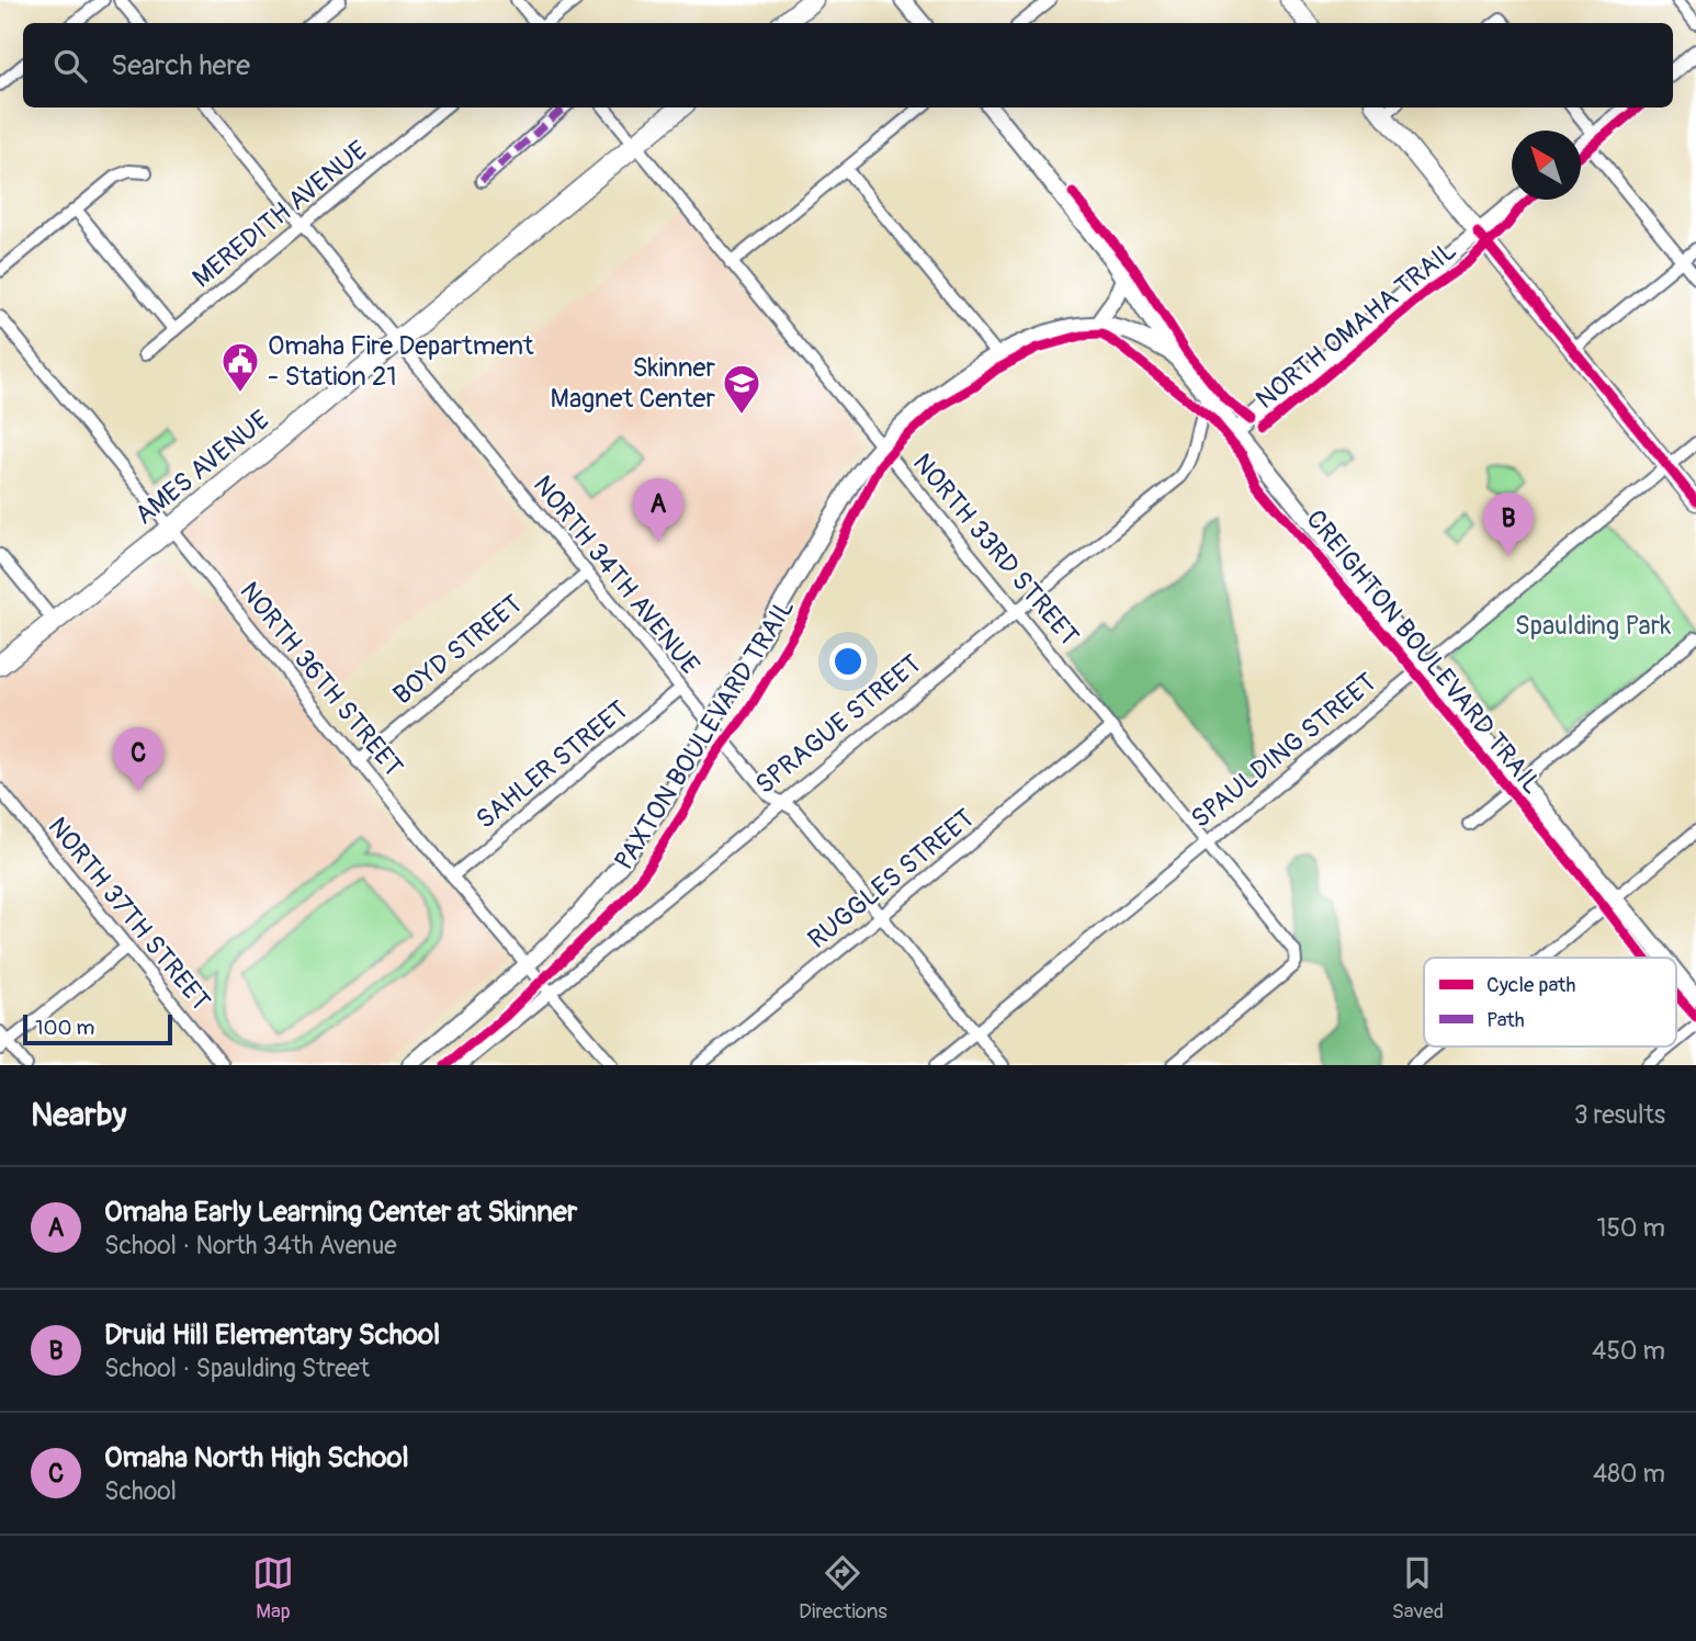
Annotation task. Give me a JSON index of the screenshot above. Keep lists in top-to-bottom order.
{
  "streets": {
    "main road": ["AMES AVENUE"],
    "street": [
      "MEREDITH AVENUE",
      "NORTH 33RD STREET",
      "NORTH 34TH AVENUE",
      "BOYD STREET",
      "NORTH 36TH STREET",
      "SPRAGUE STREET",
      "SPAULDING STREET",
      "SAHLER STREET",
      "RUGGLES STREET",
      "NORTH 37TH STREET"
    ],
    "cycle path": ["NORTH OMAHA TRAIL", "CREIGHTON BOULEVARD TRAIL"]
  },
  "crossings": [
    ["MEREDITH AVENUE", "NORTH 34TH AVENUE"],
    ["AMES AVENUE", "NORTH 33RD STREET"],
    ["AMES AVENUE", "NORTH 34TH AVENUE"],
    ["AMES AVENUE", "NORTH 36TH STREET"],
    ["NORTH 33RD STREET", "SPRAGUE STREET"],
    ["NORTH 33RD STREET", "SPAULDING STREET"],
    ["NORTH 33RD STREET", "RUGGLES STREET"],
    ["NORTH 34TH AVENUE", "BOYD STREET"],
    ["NORTH 34TH AVENUE", "SPRAGUE STREET"],
    ["NORTH 34TH AVENUE", "SPAULDING STREET"],
    ["NORTH 34TH AVENUE", "SAHLER STREET"],
    ["NORTH 34TH AVENUE", "RUGGLES STREET"],
    ["BOYD STREET", "NORTH 36TH STREET"],
    ["NORTH 36TH STREET", "SPRAGUE STREET"],
    ["NORTH 36TH STREET", "SAHLER STREET"]
  ],
  "parks": ["Spaulding Park"],
  "places": {
    "public building": ["Omaha Fire Department - Station 21"],
    "school or university": ["Skinner Magnet Center"]
  },
  "legend": ["Cycle path", "Path"],
  "scale_bar": "100 m",
  "north": "top left",
  "page": {
    "search": "Search here",
    "pins": ["A", "B", "C"],
    "scale": "100 m",
    "heading": ["Nearby", "3 results"],
    "list": [
      {
        "mark": "A",
        "name": "Omaha Early Learning Center at Skinner",
        "note": "School · North 34th Avenue",
        "value": "150 m"
      },
      {
        "mark": "B",
        "name": "Druid Hill Elementary School",
        "note": "School · Spaulding Street",
        "value": "450 m"
      },
      {
        "mark": "C",
        "name": "Omaha North High School",
        "note": "School",
        "value": "480 m"
      }
    ],
    "nav": ["Map", "Directions", "Saved"]
  }
}
